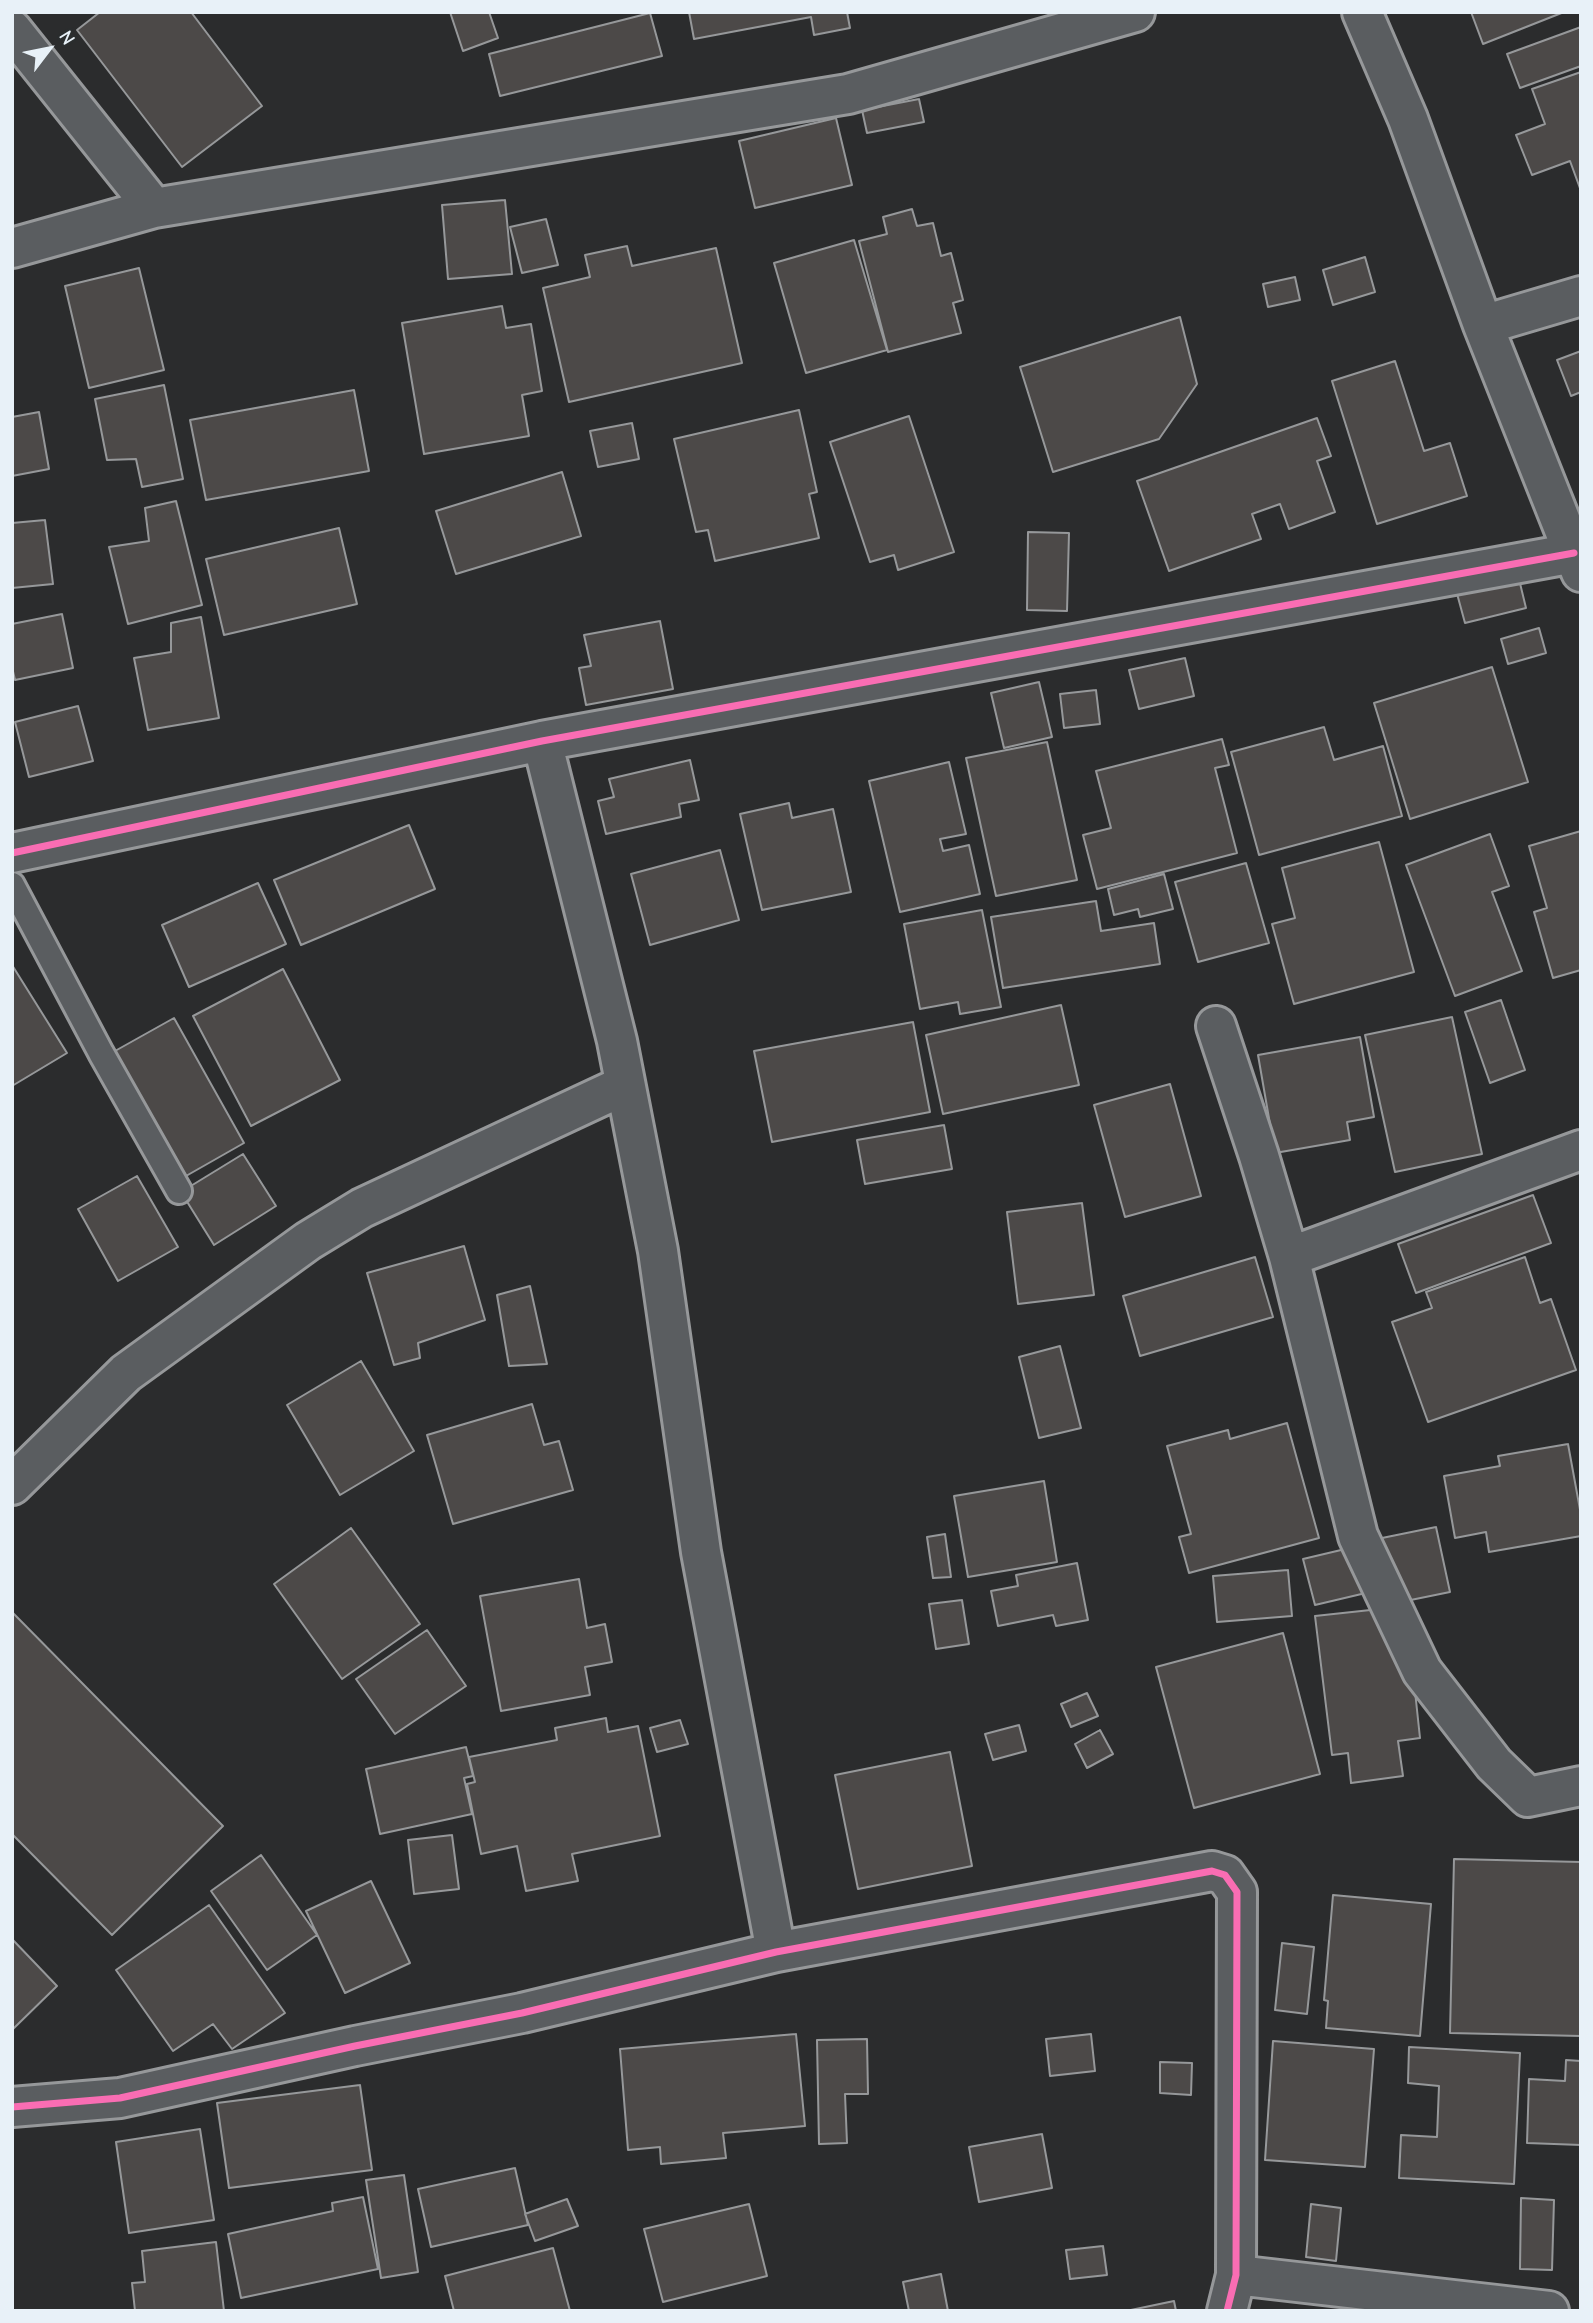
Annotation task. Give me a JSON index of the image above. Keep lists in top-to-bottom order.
{
  "north": "top right"
}
